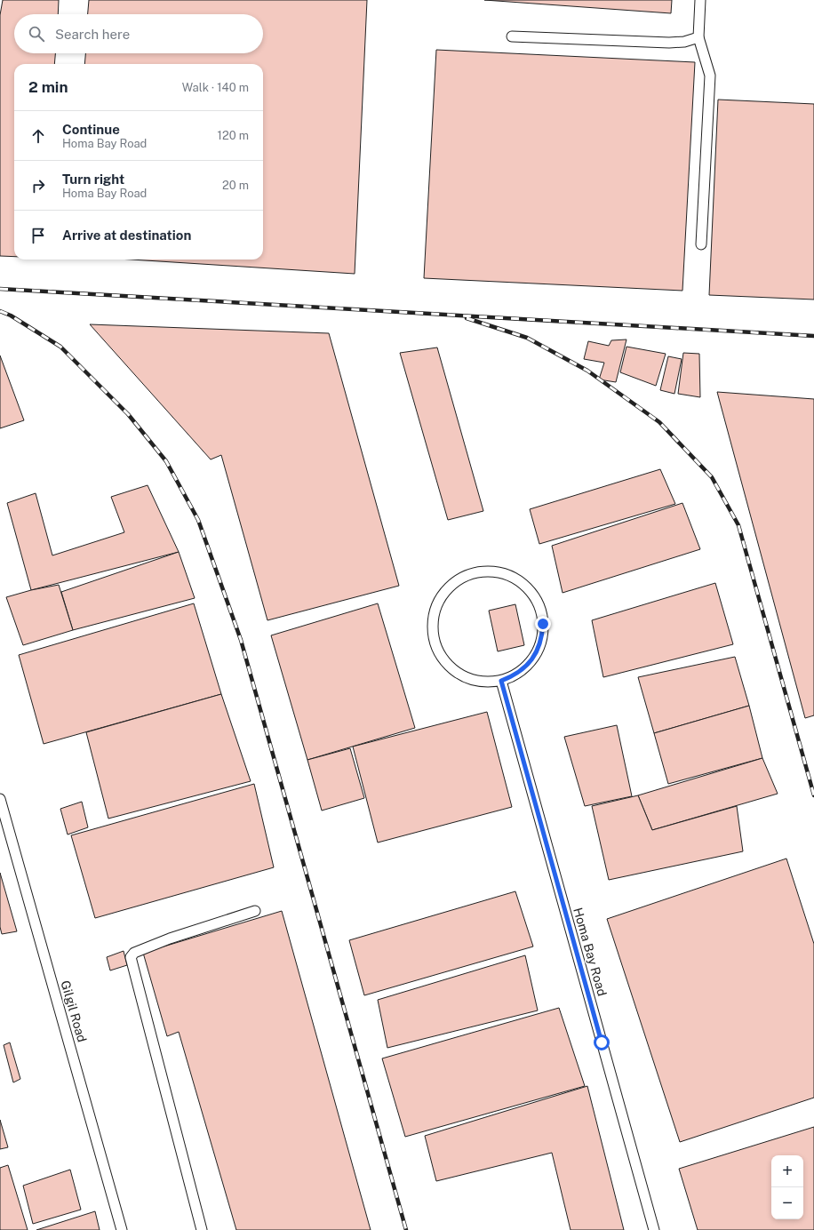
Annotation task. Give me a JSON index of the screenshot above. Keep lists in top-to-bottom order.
{
  "streets": {
    "lane": ["Homa Bay Road", "Gilgil Road"]
  },
  "page": {
    "search": "Search here",
    "heading": ["2 min", "Walk · 140 m"],
    "list": [
      ["Continue", "Homa Bay Road", "120 m"],
      ["Turn right", "Homa Bay Road", "20 m"],
      "Arrive at destination"
    ],
    "map_buttons": ["+", "−"]
  }
}
